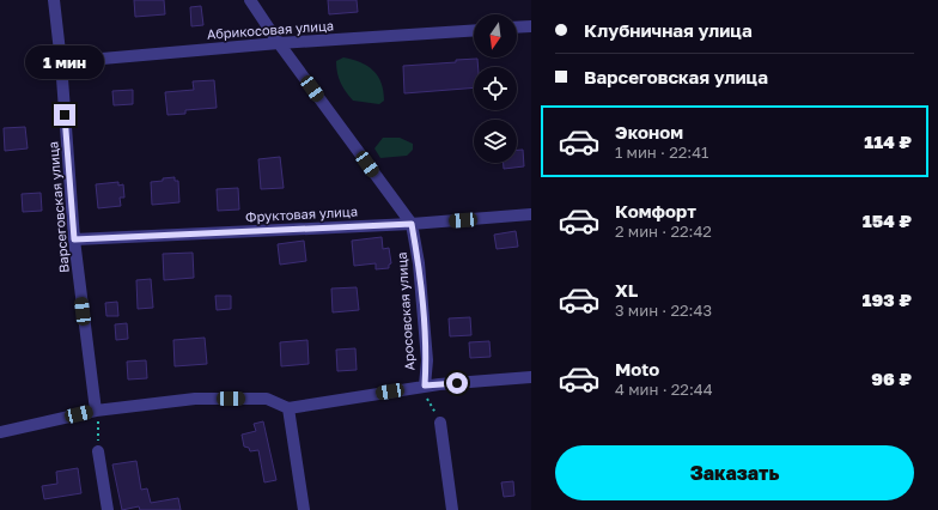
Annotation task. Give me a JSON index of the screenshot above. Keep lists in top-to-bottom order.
{
  "streets": {
    "street": [
      "Абрикосовая улица",
      "Варсеговская улица",
      "Фруктовая улица",
      "Аросовская улица"
    ]
  },
  "crossings": [
    ["Абрикосовая улица", "Варсеговская улица"],
    ["Абрикосовая улица", "Аросовская улица"],
    ["Варсеговская улица", "Фруктовая улица"],
    ["Фруктовая улица", "Аросовская улица"]
  ],
  "north": "bottom",
  "page": {
    "banner": ["Клубничная улица", "Варсеговская улица"],
    "bubble": "1 мин",
    "list": [
      {
        "name": "Эконом",
        "note": "1 мин · 22:41",
        "value": "114 ₽"
      },
      {
        "name": "Комфорт",
        "note": "2 мин · 22:42",
        "value": "154 ₽"
      },
      {
        "name": "XL",
        "note": "3 мин · 22:43",
        "value": "193 ₽"
      },
      {
        "name": "Moto",
        "note": "4 мин · 22:44",
        "value": "96 ₽"
      }
    ],
    "buttons": "Заказать"
  }
}
